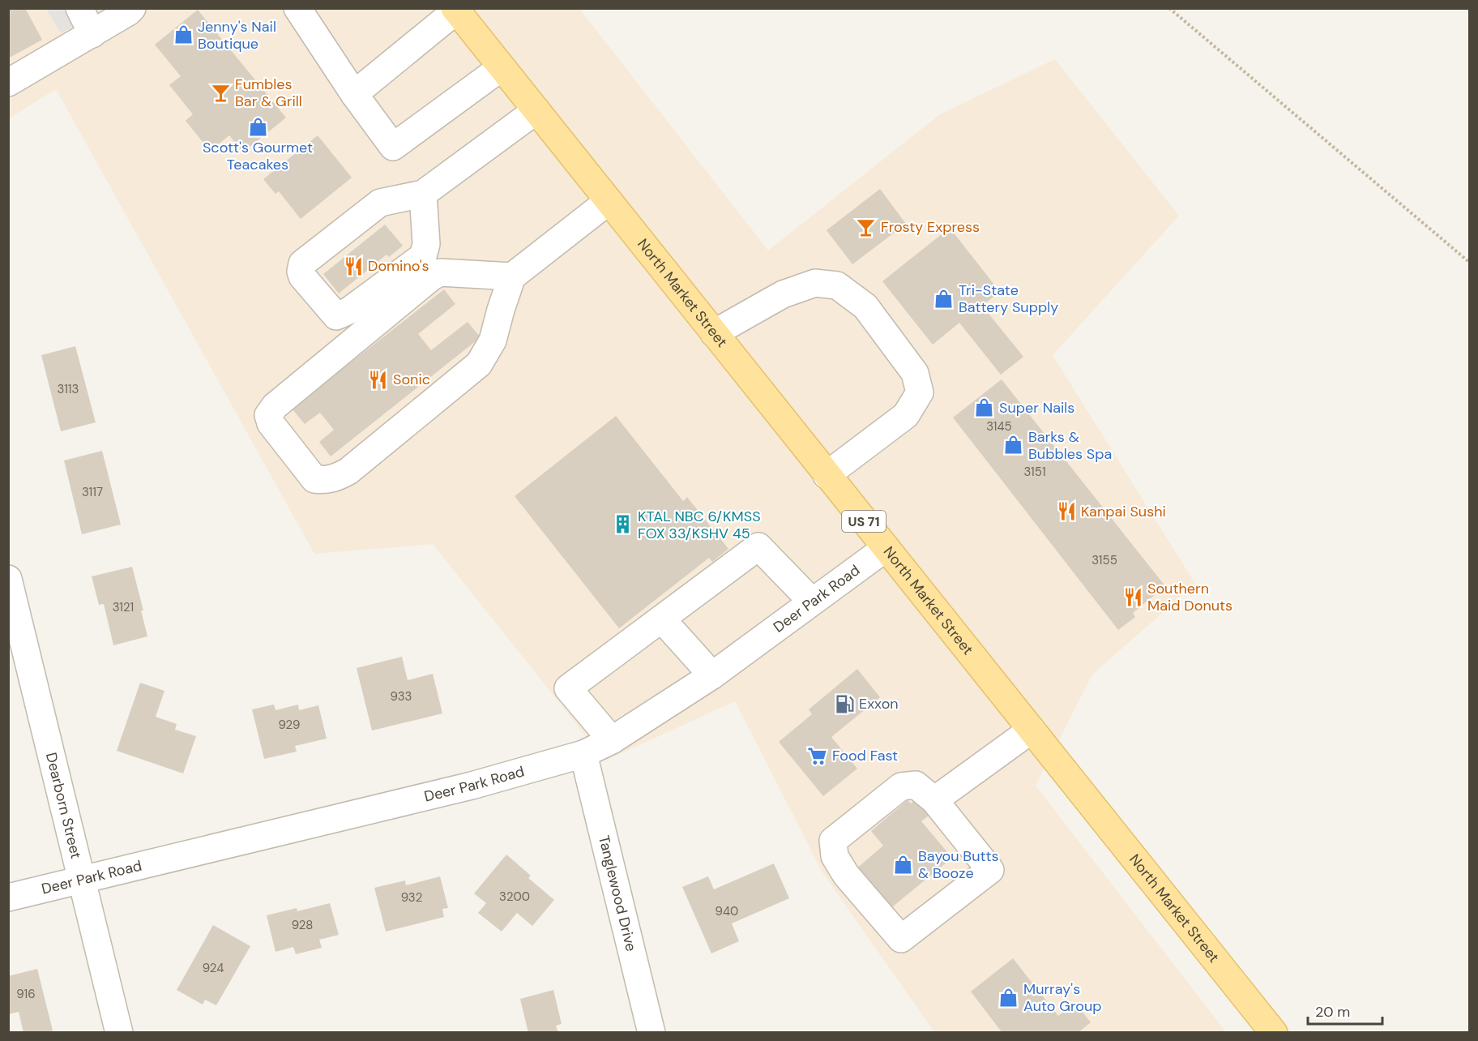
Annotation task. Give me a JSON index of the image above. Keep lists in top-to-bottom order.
{
  "streets": {
    "main road": ["North Market Street", "US 71"],
    "street": ["Deer Park Road", "Dearborn Street", "Tanglewood Drive"]
  },
  "crossings": [
    ["North Market Street", "Deer Park Road"],
    ["Deer Park Road", "Dearborn Street"],
    ["Deer Park Road", "Tanglewood Drive"]
  ],
  "places": {
    "shop": [
      "Jenny's Nail Boutique",
      "Scott's Gourmet Teacakes",
      "Tri-State Battery Supply",
      "Super Nails",
      "Barks & Bubbles Spa",
      "Bayou Butts & Booze",
      "Murray's Auto Group"
    ],
    "bar": ["Fumbles Bar & Grill", "Frosty Express"],
    "restaurant": [
      "Domino's",
      "Sonic",
      "Kanpai Sushi",
      "Southern Maid Donuts"
    ],
    "building": ["KTAL NBC 6/KMSS FOX 33/KSHV 45"],
    "fuel station": ["Exxon"],
    "supermarket": ["Food Fast"]
  },
  "house_numbers": [
    "3113",
    "3145",
    "3151",
    "3117",
    "3155",
    "3121",
    "933",
    "929",
    "3200",
    "932",
    "940",
    "928",
    "924",
    "916"
  ],
  "scale_bar": "20 m"
}
